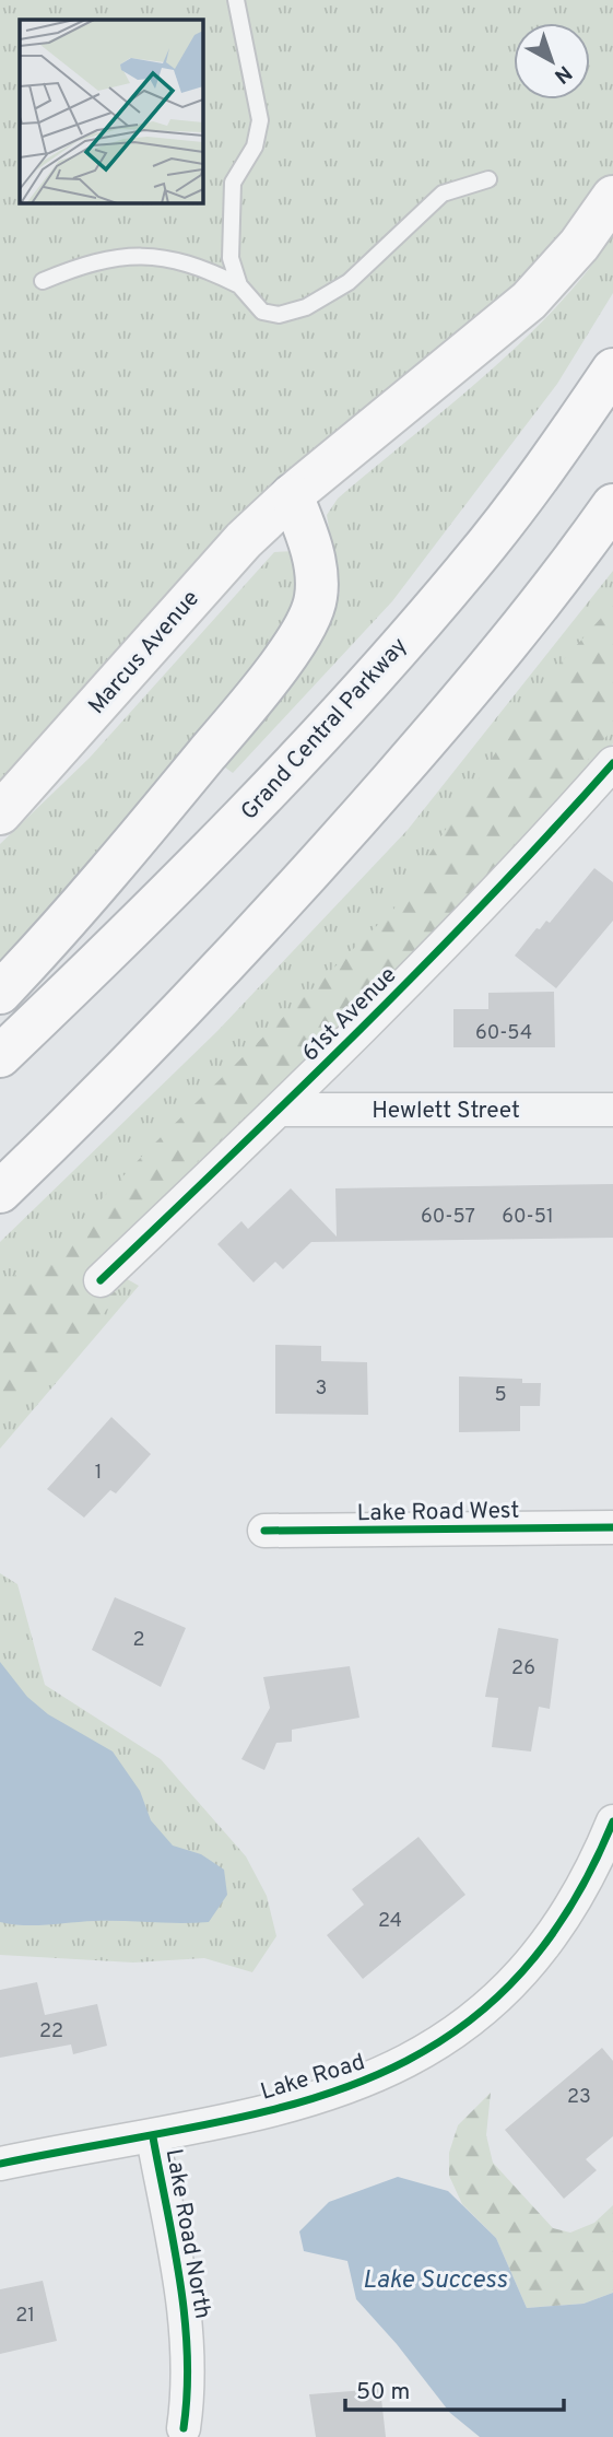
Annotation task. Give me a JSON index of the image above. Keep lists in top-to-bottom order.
{
  "streets": {
    "main road": ["Marcus Avenue", "Grand Central Parkway"],
    "street": [
      "61st Avenue",
      "Hewlett Street",
      "Lake Road West",
      "Lake Road",
      "Lake Road North"
    ]
  },
  "crossings": [
    ["61st Avenue", "Hewlett Street"],
    ["Lake Road", "Lake Road North"]
  ],
  "water": ["Lake Success"],
  "house_numbers": [
    "60-54",
    "60-57",
    "60-51",
    "3",
    "5",
    "1",
    "2",
    "26",
    "24",
    "22",
    "23",
    "21"
  ],
  "scale_bar": "50 m",
  "north": "bottom right"
}
